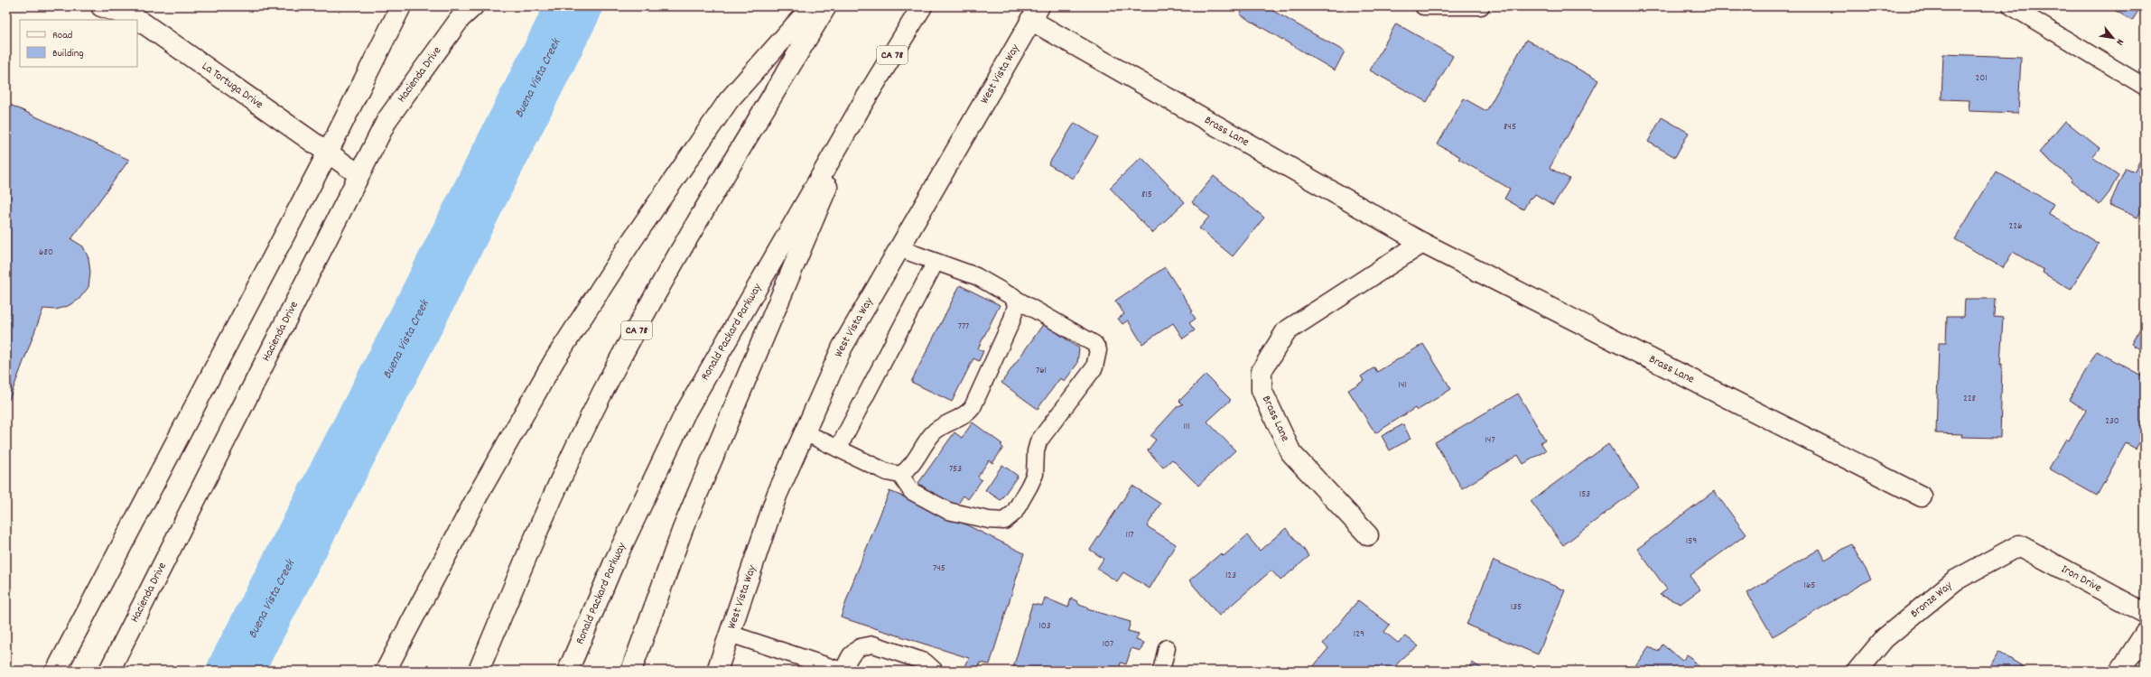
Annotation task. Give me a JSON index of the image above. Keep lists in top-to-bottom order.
{
  "streets": {
    "main road": [
      "CA 78",
      "West Vista Way",
      "Hacienda Drive",
      "La Tortuga Drive",
      "Brass Lane",
      "Ronald Packard Parkway",
      "Iron Drive",
      "Bronze Way"
    ]
  },
  "crossings": [
    ["West Vista Way", "Brass Lane"],
    ["Hacienda Drive", "La Tortuga Drive"],
    ["Iron Drive", "Bronze Way"]
  ],
  "water": ["Buena Vista Creek"],
  "house_numbers": [
    "201",
    "845",
    "815",
    "226",
    "680",
    "777",
    "761",
    "141",
    "228",
    "230",
    "111",
    "147",
    "753",
    "153",
    "117",
    "159",
    "745",
    "123",
    "165",
    "135",
    "103",
    "129",
    "107"
  ],
  "legend": ["Road", "Building"],
  "north": "bottom right"
}
